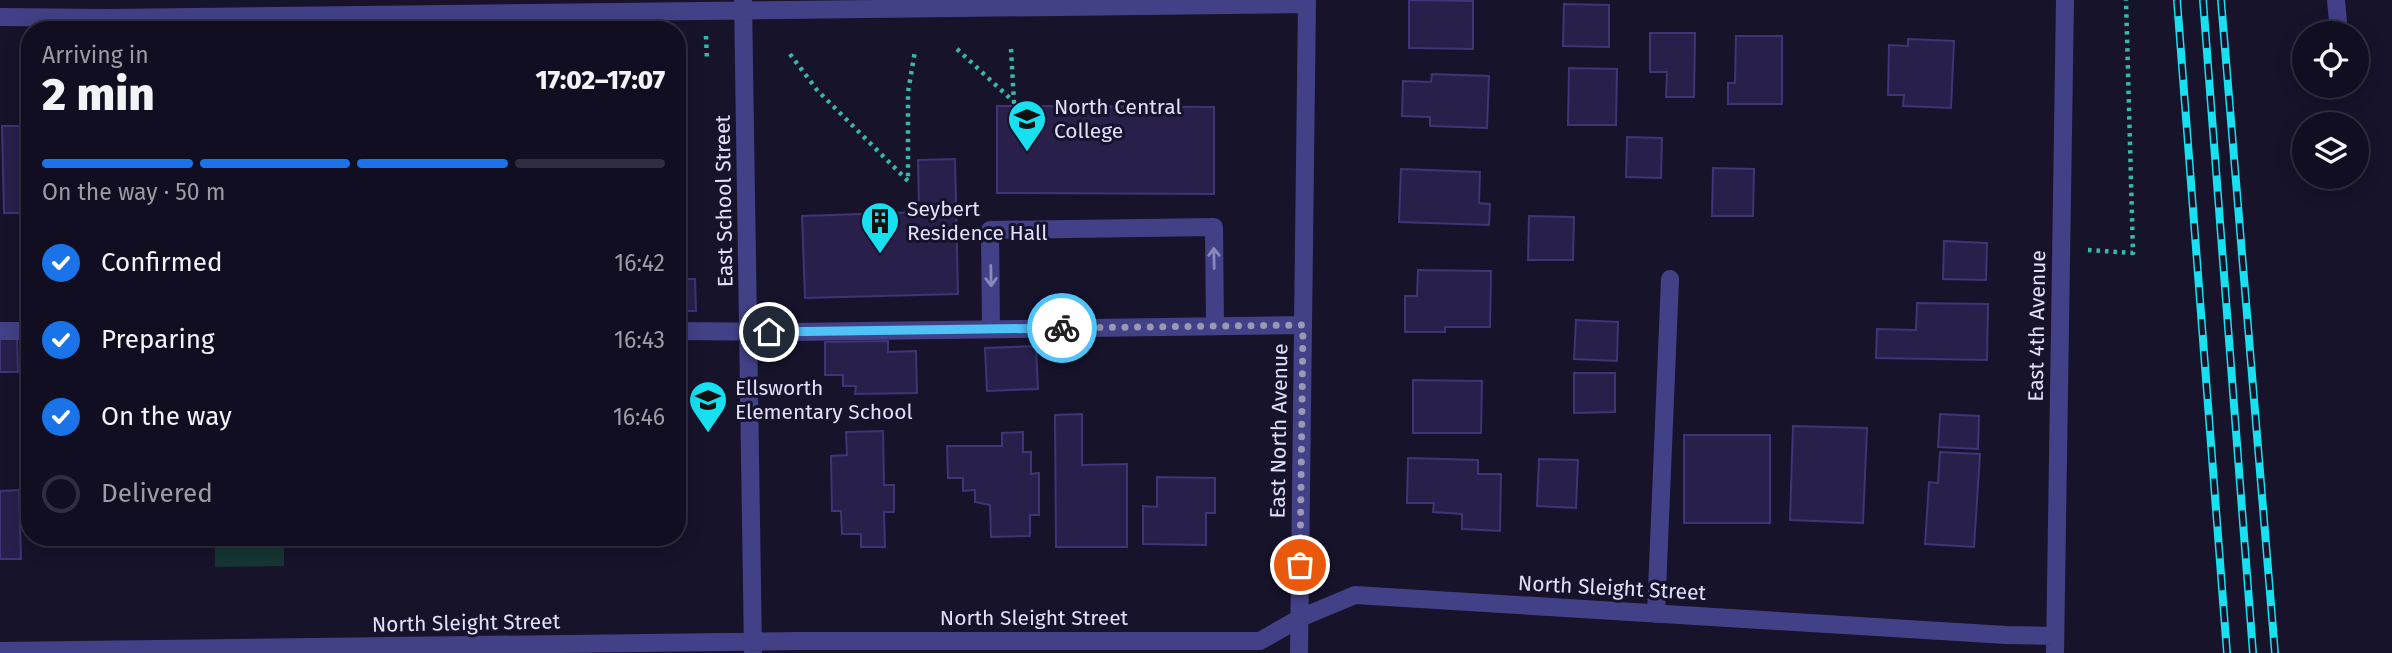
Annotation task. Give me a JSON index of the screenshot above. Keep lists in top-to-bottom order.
{
  "streets": {
    "street": [
      "East School Street",
      "East 4th Avenue",
      "East North Avenue",
      "North Sleight Street"
    ]
  },
  "crossings": [
    ["East School Street", "North Sleight Street"],
    ["East 4th Avenue", "North Sleight Street"],
    ["East North Avenue", "North Sleight Street"]
  ],
  "places": {
    "school or university": ["North Central College", "Ellsworth Elementary School"],
    "building": ["Seybert Residence Hall"]
  },
  "page": {
    "heading": ["2 min", "Arriving in", "17:02–17:07"],
    "bar": "On the way · 50 m",
    "list": [
      ["Confirmed", "16:42"],
      ["Preparing", "16:43"],
      ["On the way", "16:46"],
      "Delivered"
    ]
  }
}
